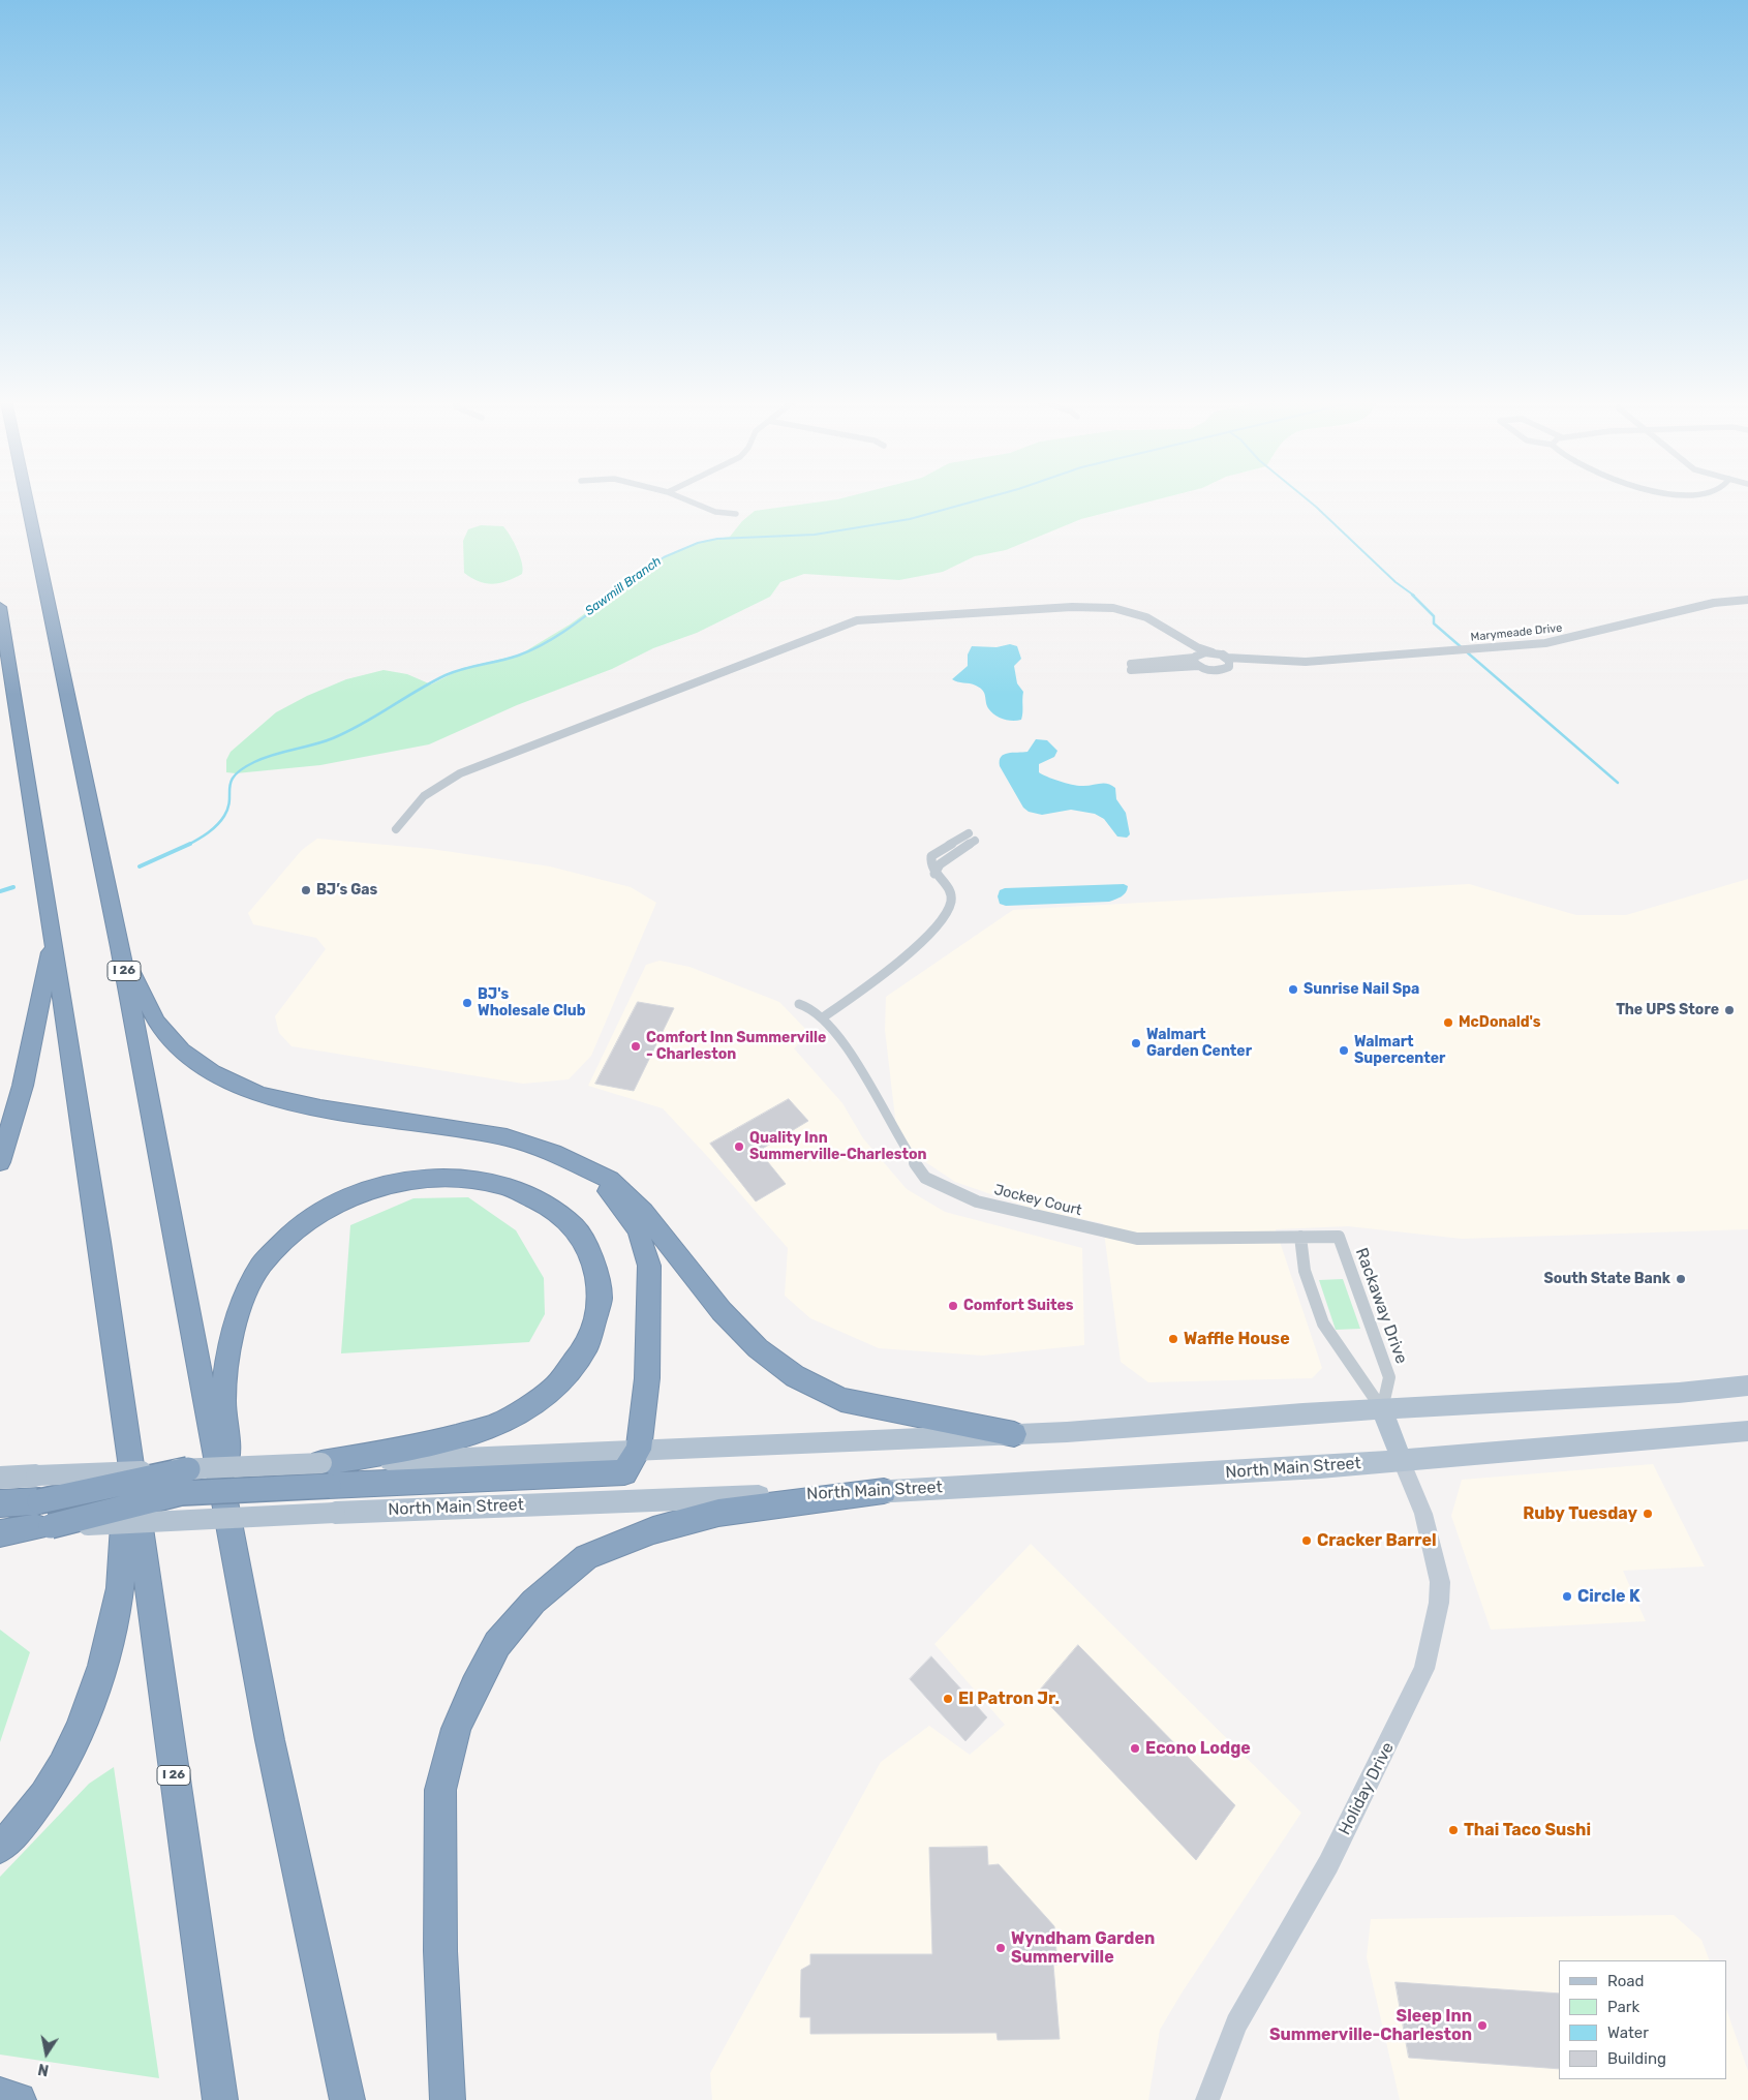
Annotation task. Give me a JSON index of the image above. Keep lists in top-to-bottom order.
{
  "streets": {
    "highway": ["I 26"],
    "main road": ["North Main Street", "Holiday Drive"],
    "street": ["Marymeade Drive", "Jockey Court", "Rackaway Drive"]
  },
  "crossings": [
    ["Jockey Court", "Rackaway Drive"],
    ["North Main Street", "Holiday Drive"]
  ],
  "water": ["Sawmill Branch"],
  "places": [
    "BJ’s Gas",
    "Sunrise Nail Spa",
    "BJ's Wholesale Club",
    "The UPS Store",
    "McDonald's",
    "Walmart Garden Center",
    "Comfort Inn Summerville - Charleston",
    "Walmart Supercenter",
    "Quality Inn Summerville-Charleston",
    "South State Bank",
    "Comfort Suites",
    "Waffle House",
    "Ruby Tuesday",
    "Cracker Barrel",
    "Circle K",
    "El Patron Jr.",
    "Econo Lodge",
    "Thai Taco Sushi",
    "Wyndham Garden Summerville",
    "Sleep Inn Summerville-Charleston"
  ],
  "legend": [
    "Road",
    "Park",
    "Water",
    "Building"
  ],
  "north": "bottom"
}
